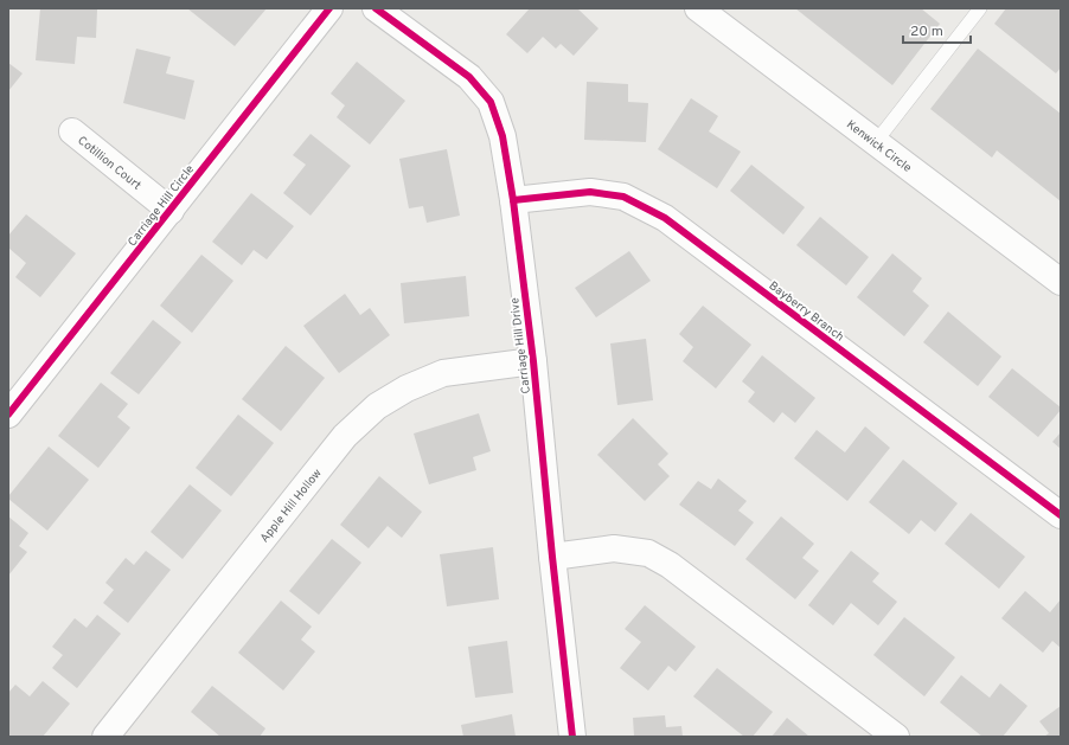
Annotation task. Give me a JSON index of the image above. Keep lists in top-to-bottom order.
{
  "streets": {
    "street": [
      "Kenwick Circle",
      "Cotillion Court",
      "Carriage Hill Circle",
      "Bayberry Branch",
      "Carriage Hill Drive",
      "Apple Hill Hollow"
    ]
  },
  "crossings": [
    ["Cotillion Court", "Carriage Hill Circle"],
    ["Bayberry Branch", "Carriage Hill Drive"],
    ["Carriage Hill Drive", "Apple Hill Hollow"]
  ],
  "scale_bar": "20 m"
}
